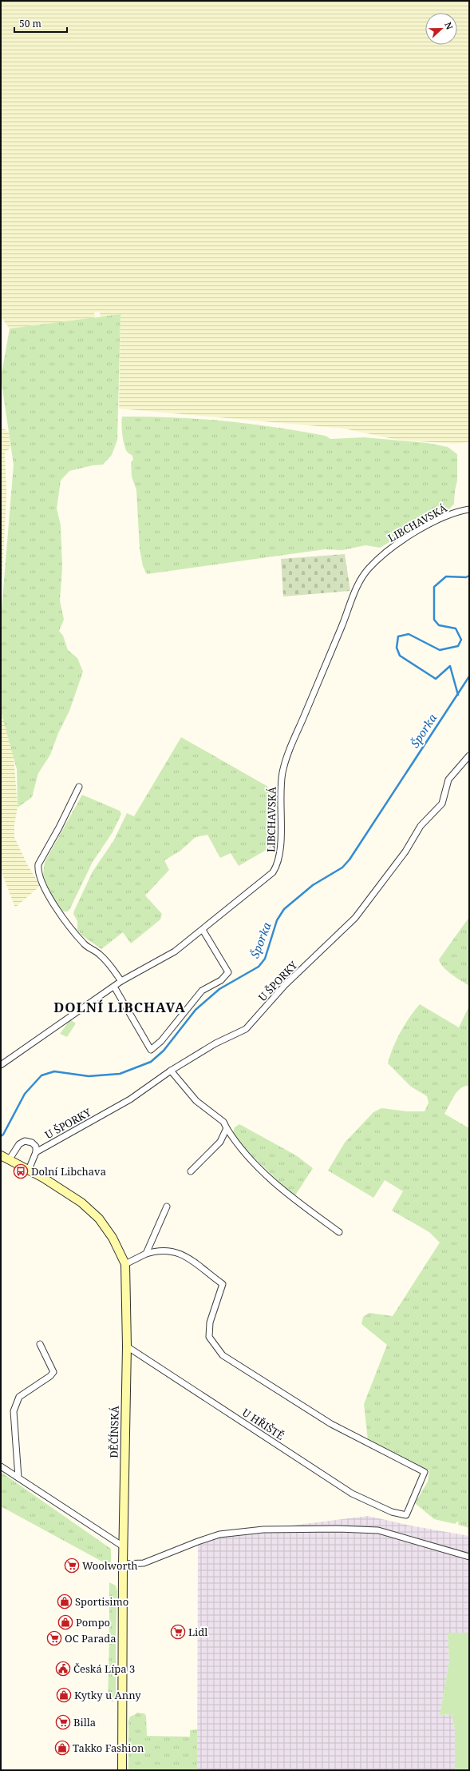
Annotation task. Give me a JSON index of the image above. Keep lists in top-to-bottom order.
{
  "streets": {
    "main road": ["DĚČÍNSKÁ"],
    "street": ["LIBCHAVSKÁ", "U ŠPORKY", "U HŘIŠTĚ"]
  },
  "crossings": [
    ["U HŘIŠTĚ", "DĚČÍNSKÁ"]
  ],
  "districts": ["DOLNÍ LIBCHAVA"],
  "water": ["Šporka"],
  "places": {
    "bus stop": ["Dolní Libchava"],
    "supermarket": [
      "Woolworth",
      "Lidl",
      "OC Parada",
      "Billa"
    ],
    "shop": [
      "Sportisimo",
      "Pompo",
      "Kytky u Anny",
      "Takko Fashion"
    ],
    "public building": ["Česká Lípa 3"]
  },
  "scale_bar": "50 m",
  "north": "right"
}
